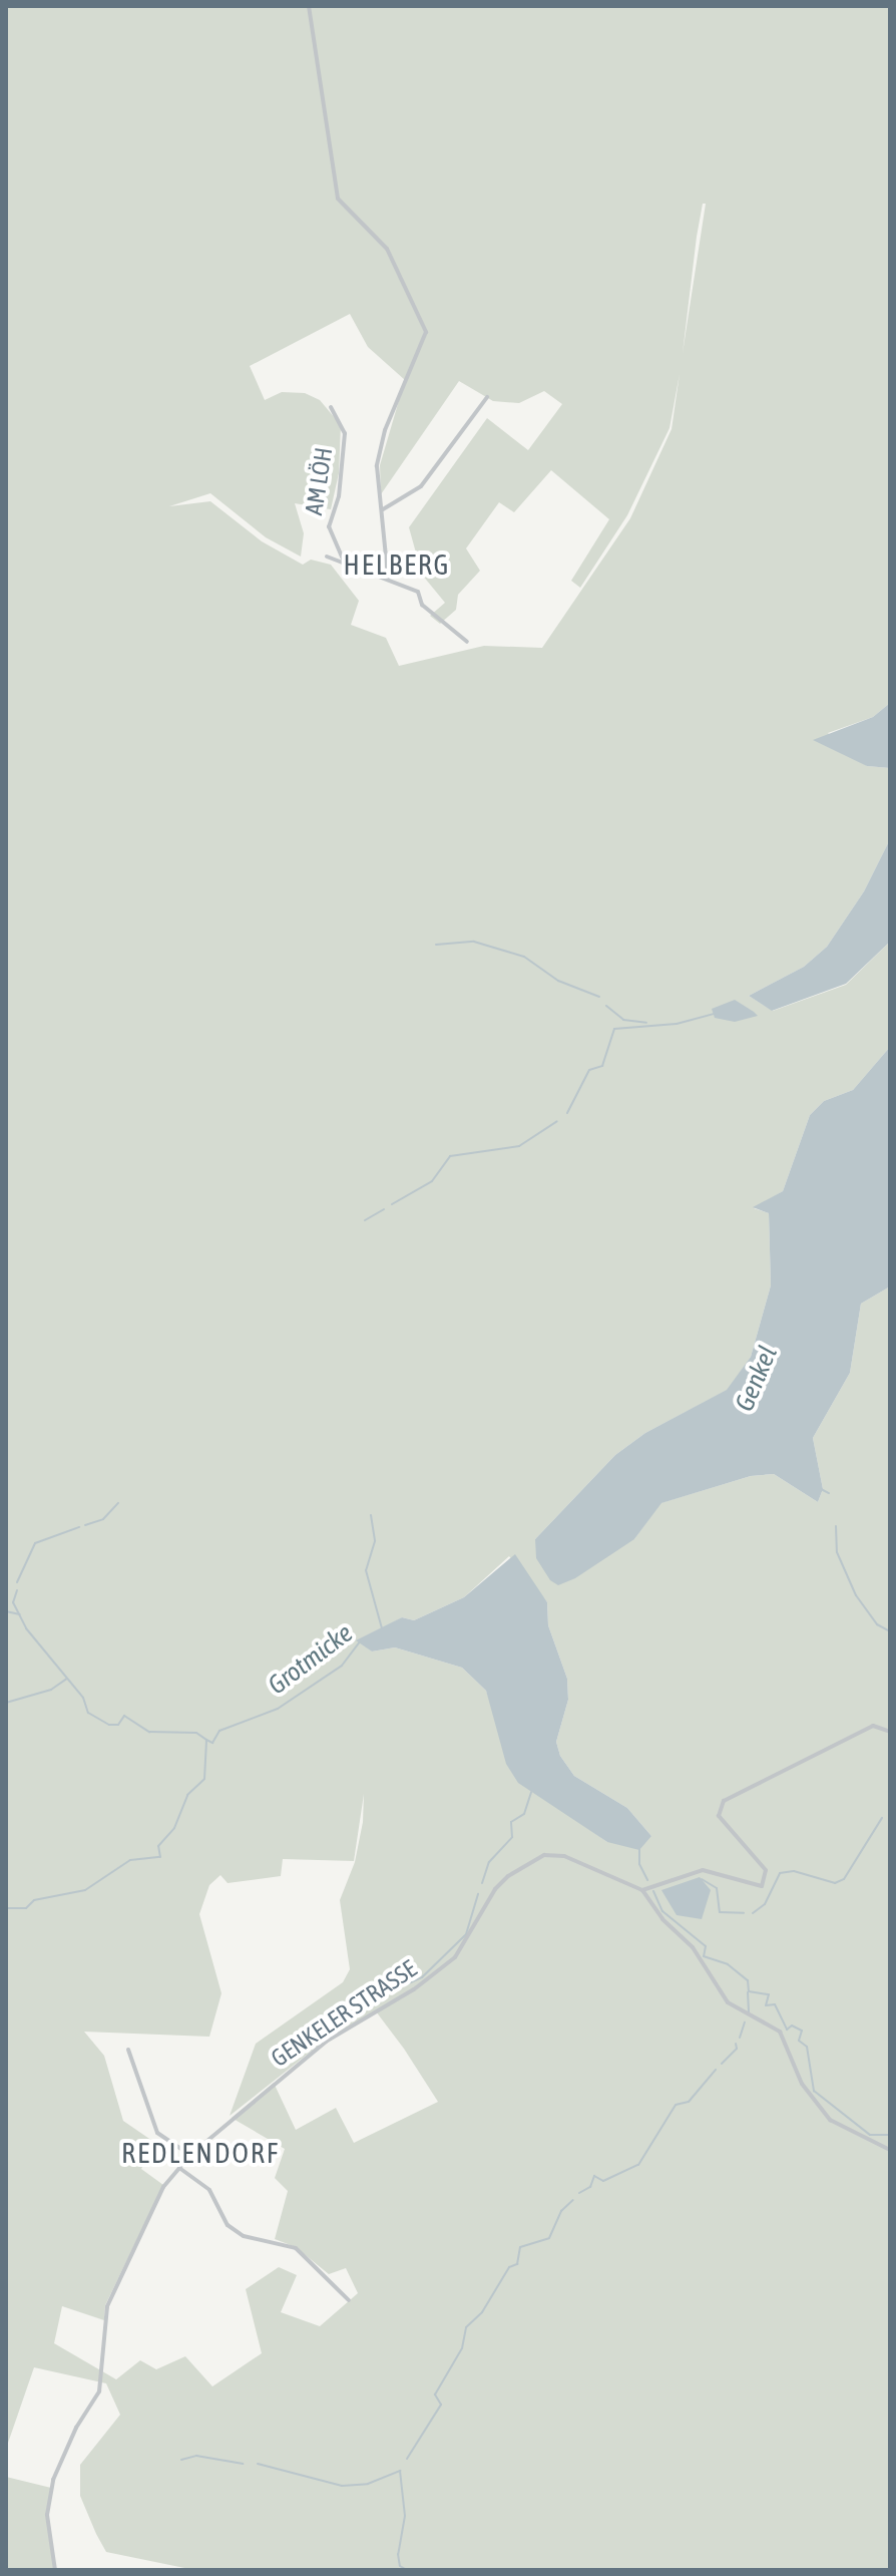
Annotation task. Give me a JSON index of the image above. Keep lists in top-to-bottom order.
{
  "streets": {
    "street": ["AM LÖH", "GENKELER STRASSE"]
  },
  "districts": ["HELBERG", "REDLENDORF"],
  "water": ["Genkel", "Grotmicke"]
}
